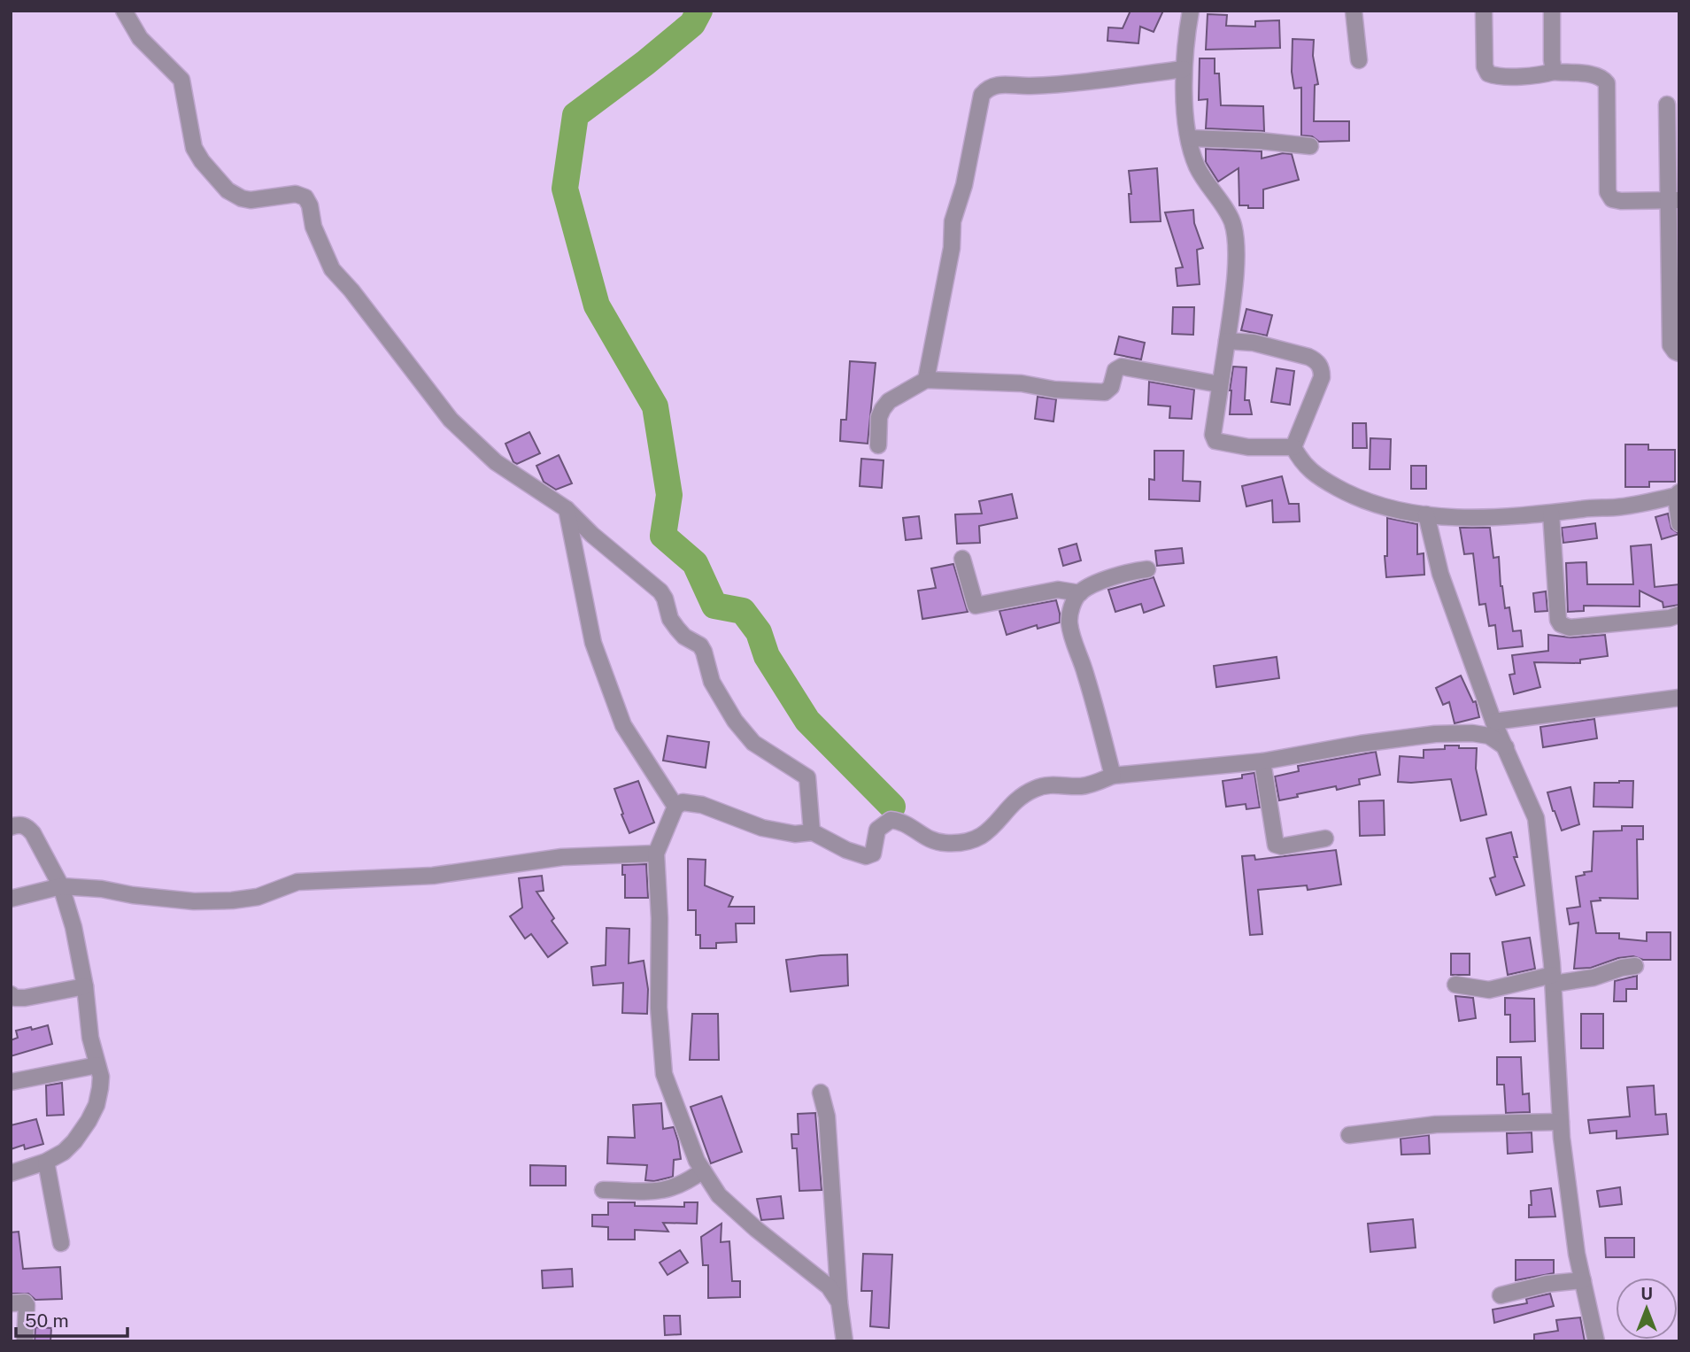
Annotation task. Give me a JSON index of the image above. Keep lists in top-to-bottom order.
{
  "scale_bar": "50 m",
  "north": "top"
}
